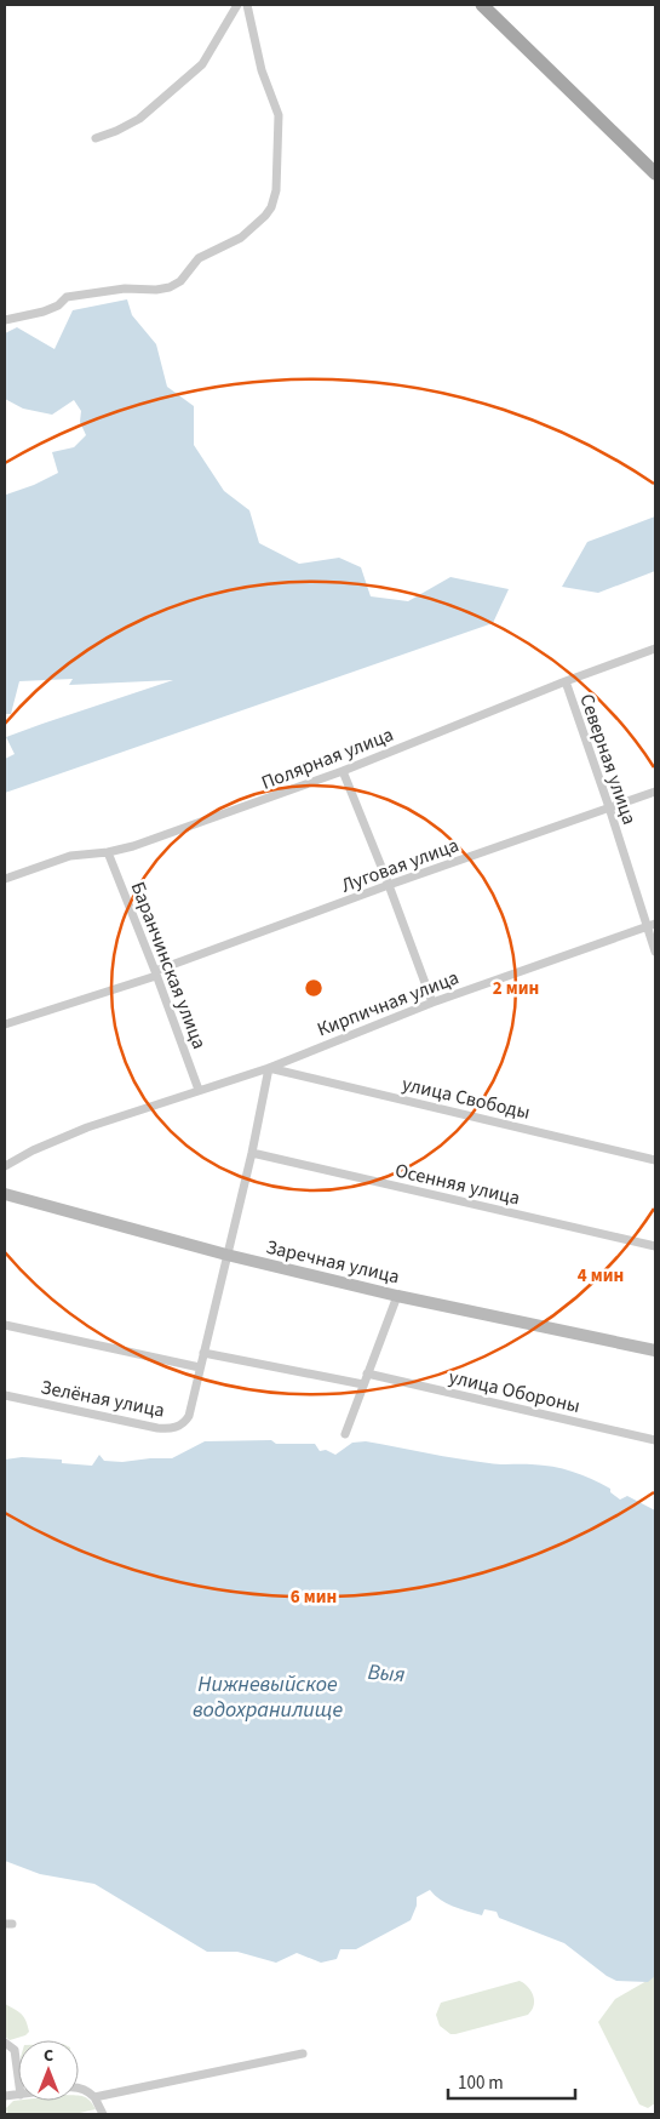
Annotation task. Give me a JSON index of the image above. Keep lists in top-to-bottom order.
{
  "streets": {
    "street": [
      "Полярная улица",
      "Северная улица",
      "Луговая улица",
      "Баранчинская улица",
      "Кирпичная улица",
      "улица Свободы",
      "Осенняя улица",
      "Заречная улица",
      "улица Обороны",
      "Зелёная улица"
    ]
  },
  "crossings": [
    ["Полярная улица", "Северная улица"],
    ["Полярная улица", "Баранчинская улица"],
    ["Северная улица", "Луговая улица"],
    ["Северная улица", "Кирпичная улица"],
    ["Луговая улица", "Баранчинская улица"],
    ["Баранчинская улица", "Кирпичная улица"],
    ["Кирпичная улица", "улица Свободы"]
  ],
  "water": ["Выя", "Нижневыйское водохранилище"],
  "scale_bar": "100 m",
  "north": "top",
  "rings": ["2 мин", "4 мин", "6 мин"]
}
